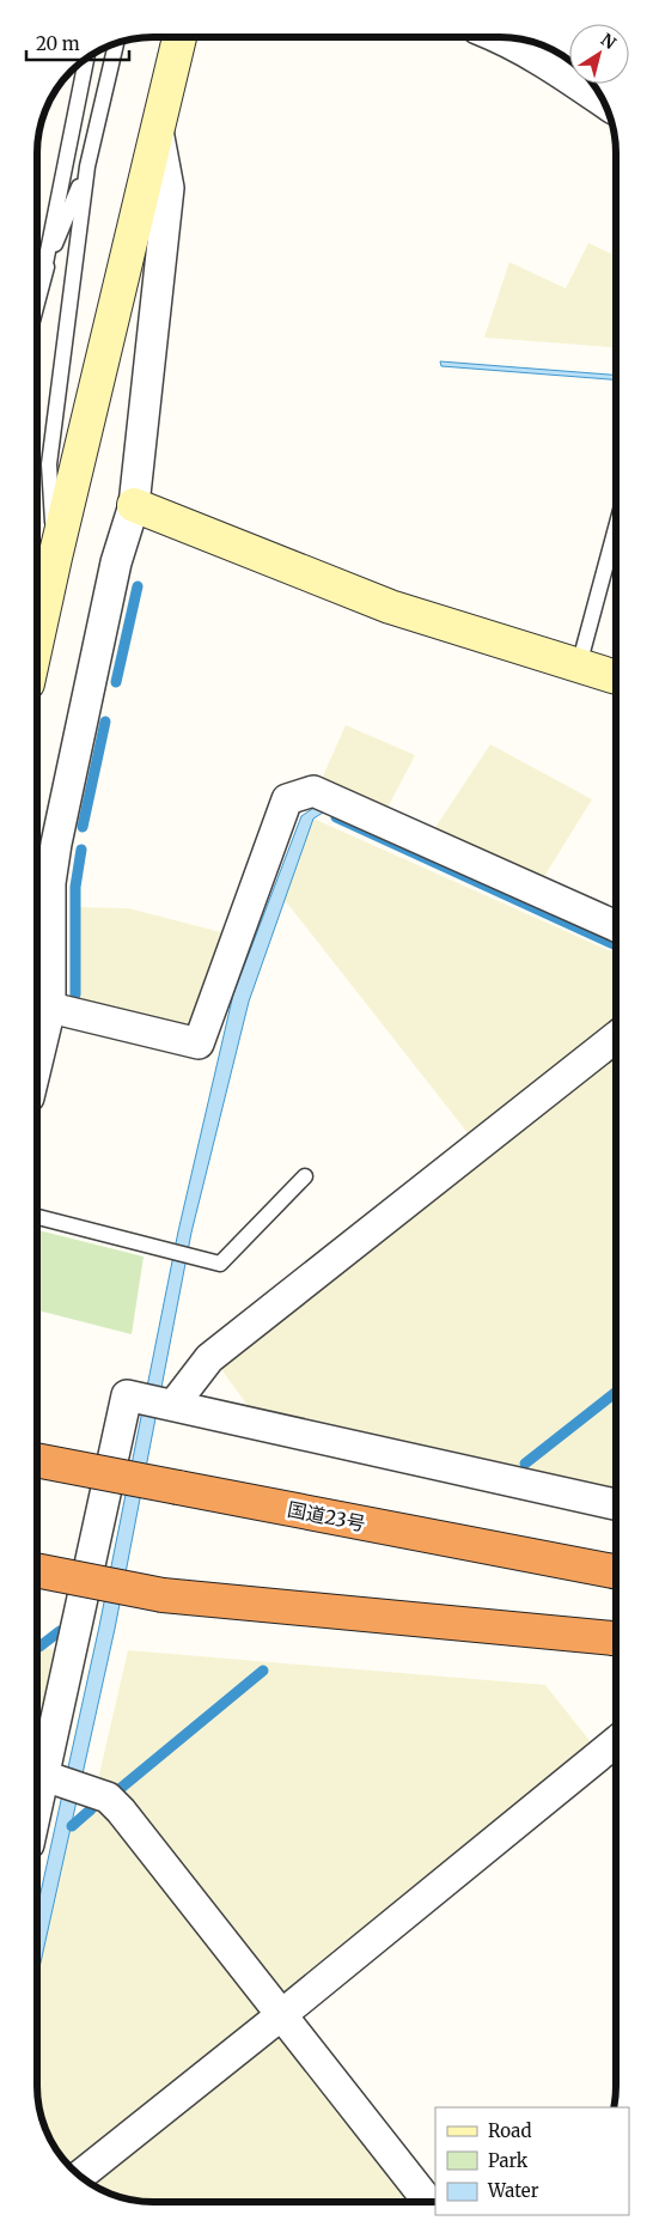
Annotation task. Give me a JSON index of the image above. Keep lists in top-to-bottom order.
{
  "streets": {
    "highway": ["国道23号"]
  },
  "legend": ["Road", "Park", "Water"],
  "scale_bar": "20 m",
  "north": "top right"
}
